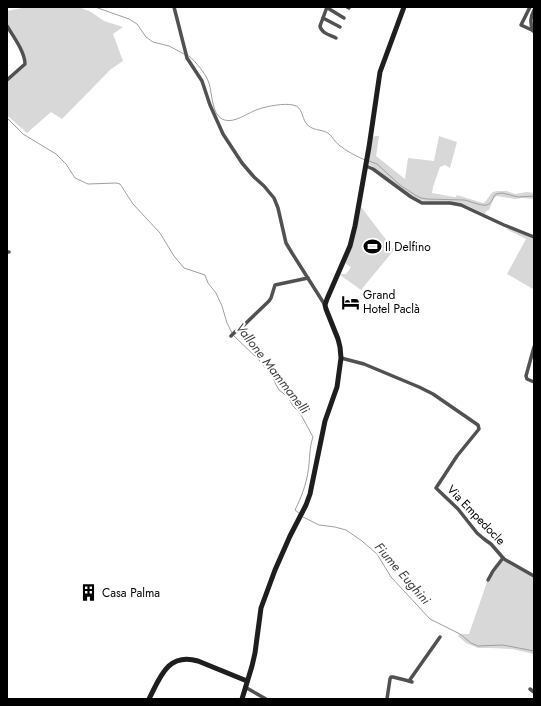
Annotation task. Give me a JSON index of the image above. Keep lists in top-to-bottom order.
{
  "streets": {
    "street": ["Via Empedocle"]
  },
  "water": ["Vallone Mammanelli", "Fiume Eughini"],
  "places": {
    "sports": ["Il Delfino"],
    "hotel": ["Grand Hotel Paclà"],
    "building": ["Casa Palma"]
  }
}
